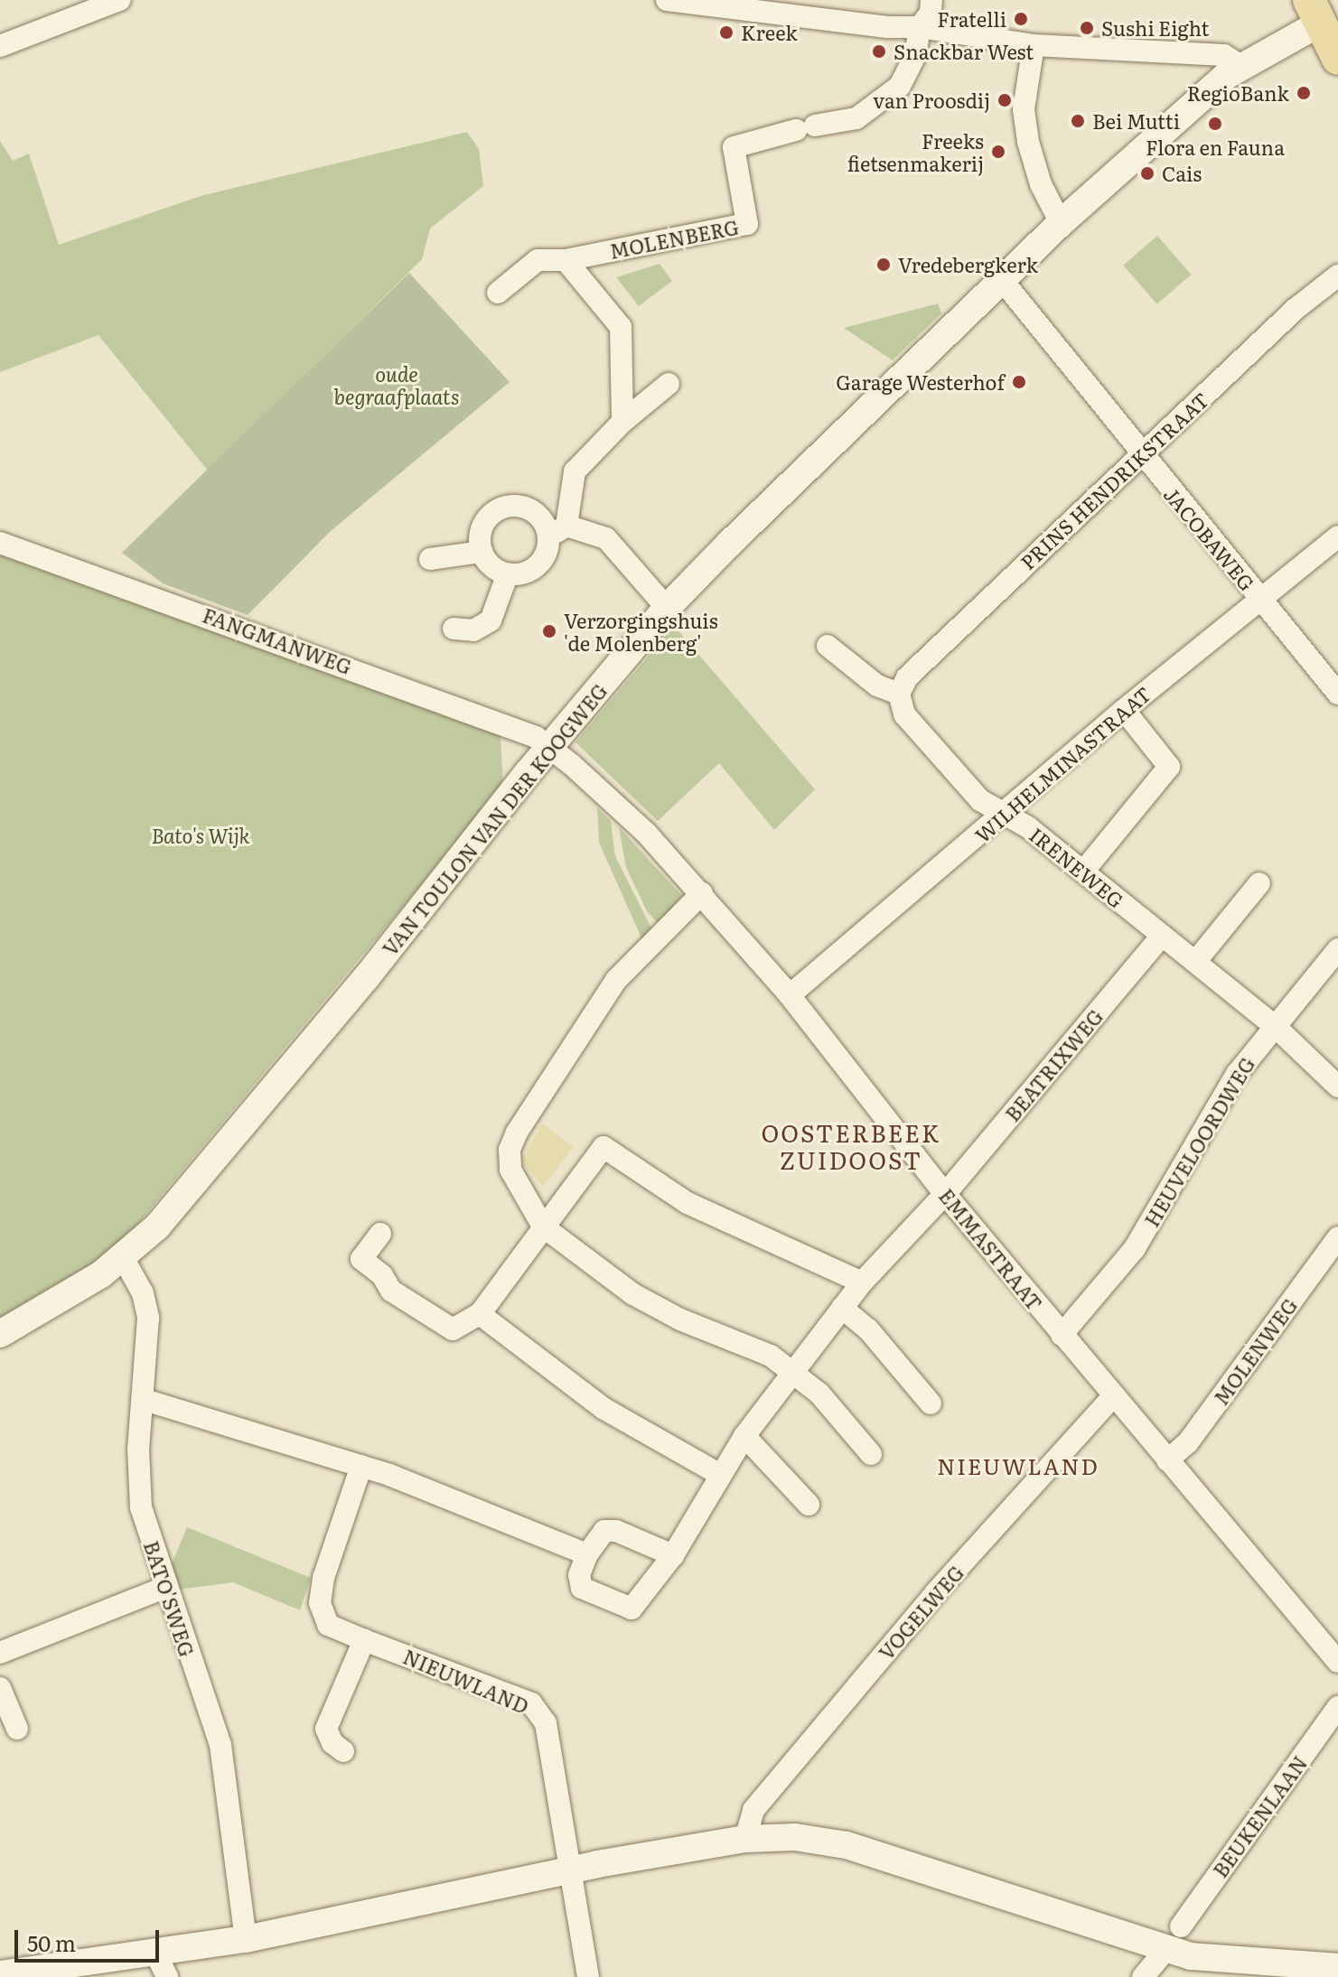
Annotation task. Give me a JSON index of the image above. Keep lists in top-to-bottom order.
{
  "streets": {
    "street": [
      "MOLENBERG",
      "PRINS HENDRIKSTRAAT",
      "JACOBAWEG",
      "FANGMANWEG",
      "WILHELMINASTRAAT",
      "VAN TOULON VAN DER KOOGWEG",
      "IRENEWEG",
      "BEATRIXWEG",
      "HEUVELOORDWEG",
      "EMMASTRAAT",
      "MOLENWEG",
      "BATO'SWEG",
      "VOGELWEG",
      "NIEUWLAND",
      "BEUKENLAAN"
    ]
  },
  "crossings": [
    ["PRINS HENDRIKSTRAAT", "JACOBAWEG"],
    ["PRINS HENDRIKSTRAAT", "IRENEWEG"],
    ["JACOBAWEG", "WILHELMINASTRAAT"],
    ["JACOBAWEG", "VAN TOULON VAN DER KOOGWEG"],
    ["FANGMANWEG", "VAN TOULON VAN DER KOOGWEG"],
    ["FANGMANWEG", "EMMASTRAAT"],
    ["WILHELMINASTRAAT", "IRENEWEG"],
    ["WILHELMINASTRAAT", "EMMASTRAAT"],
    ["VAN TOULON VAN DER KOOGWEG", "EMMASTRAAT"],
    ["VAN TOULON VAN DER KOOGWEG", "BATO'SWEG"],
    ["IRENEWEG", "BEATRIXWEG"],
    ["IRENEWEG", "HEUVELOORDWEG"],
    ["BEATRIXWEG", "EMMASTRAAT"],
    ["HEUVELOORDWEG", "EMMASTRAAT"],
    ["EMMASTRAAT", "MOLENWEG"],
    ["EMMASTRAAT", "VOGELWEG"]
  ],
  "districts": ["OOSTERBEEK ZUIDOOST", "NIEUWLAND"],
  "parks": ["oude begraafplaats", "Bato's Wijk"],
  "places": [
    "Fratelli",
    "Sushi Eight",
    "Kreek",
    "Snackbar West",
    "RegioBank",
    "van Proosdij",
    "Bei Mutti",
    "Flora en Fauna",
    "Freeks fietsenmakerij",
    "Cais",
    "Vredebergkerk",
    "Garage Westerhof",
    "Verzorgingshuis 'de Molenberg'"
  ],
  "scale_bar": "50 m"
}
